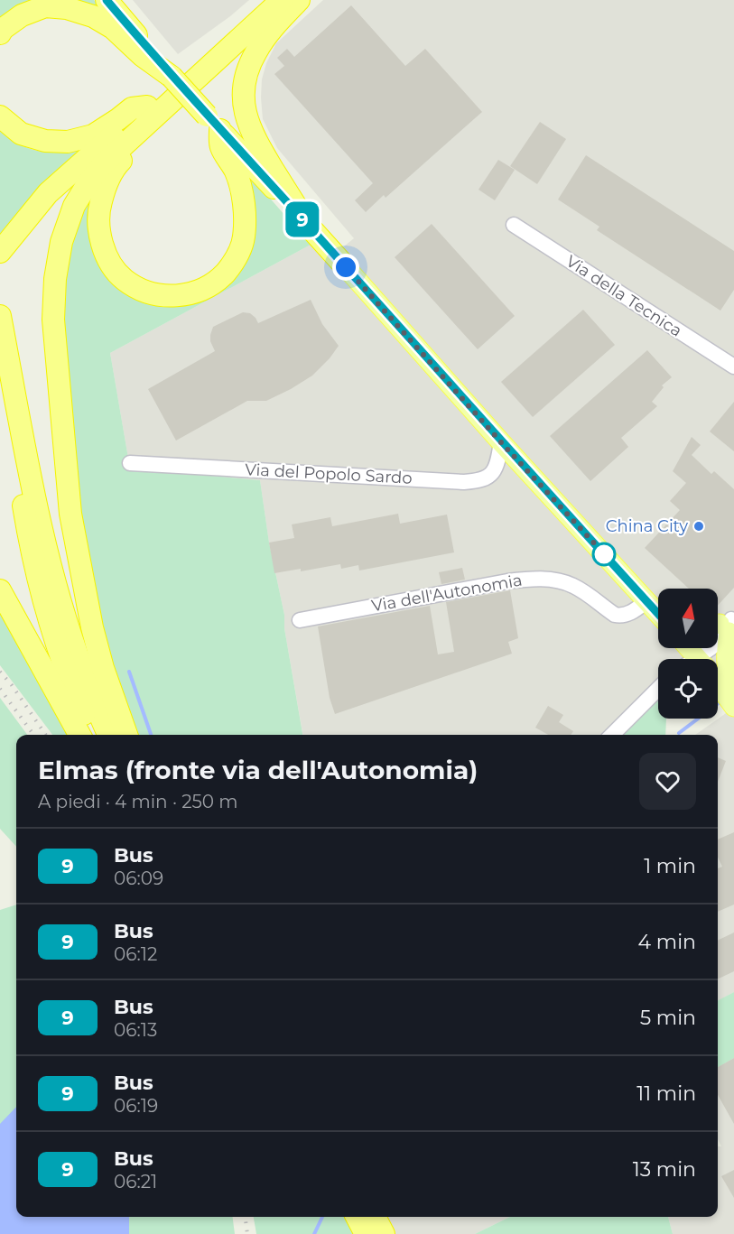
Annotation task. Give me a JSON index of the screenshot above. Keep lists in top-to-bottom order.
{
  "streets": {
    "street": ["Via della Tecnica", "Via del Popolo Sardo", "Via dell'Autonomia"]
  },
  "places": ["China City"],
  "lines": ["bus line 9"],
  "north": "top",
  "page": {
    "on_map": "9",
    "heading": ["Elmas (fronte via dell'Autonomia)", "A piedi · 4 min · 250 m"],
    "list": [
      {
        "mark": "9",
        "name": "Bus",
        "note": "06:09",
        "value": "1 min"
      },
      {
        "mark": "9",
        "name": "Bus",
        "note": "06:12",
        "value": "4 min"
      },
      {
        "mark": "9",
        "name": "Bus",
        "note": "06:13",
        "value": "5 min"
      },
      {
        "mark": "9",
        "name": "Bus",
        "note": "06:19",
        "value": "11 min"
      },
      {
        "mark": "9",
        "name": "Bus",
        "note": "06:21",
        "value": "13 min"
      }
    ]
  }
}
